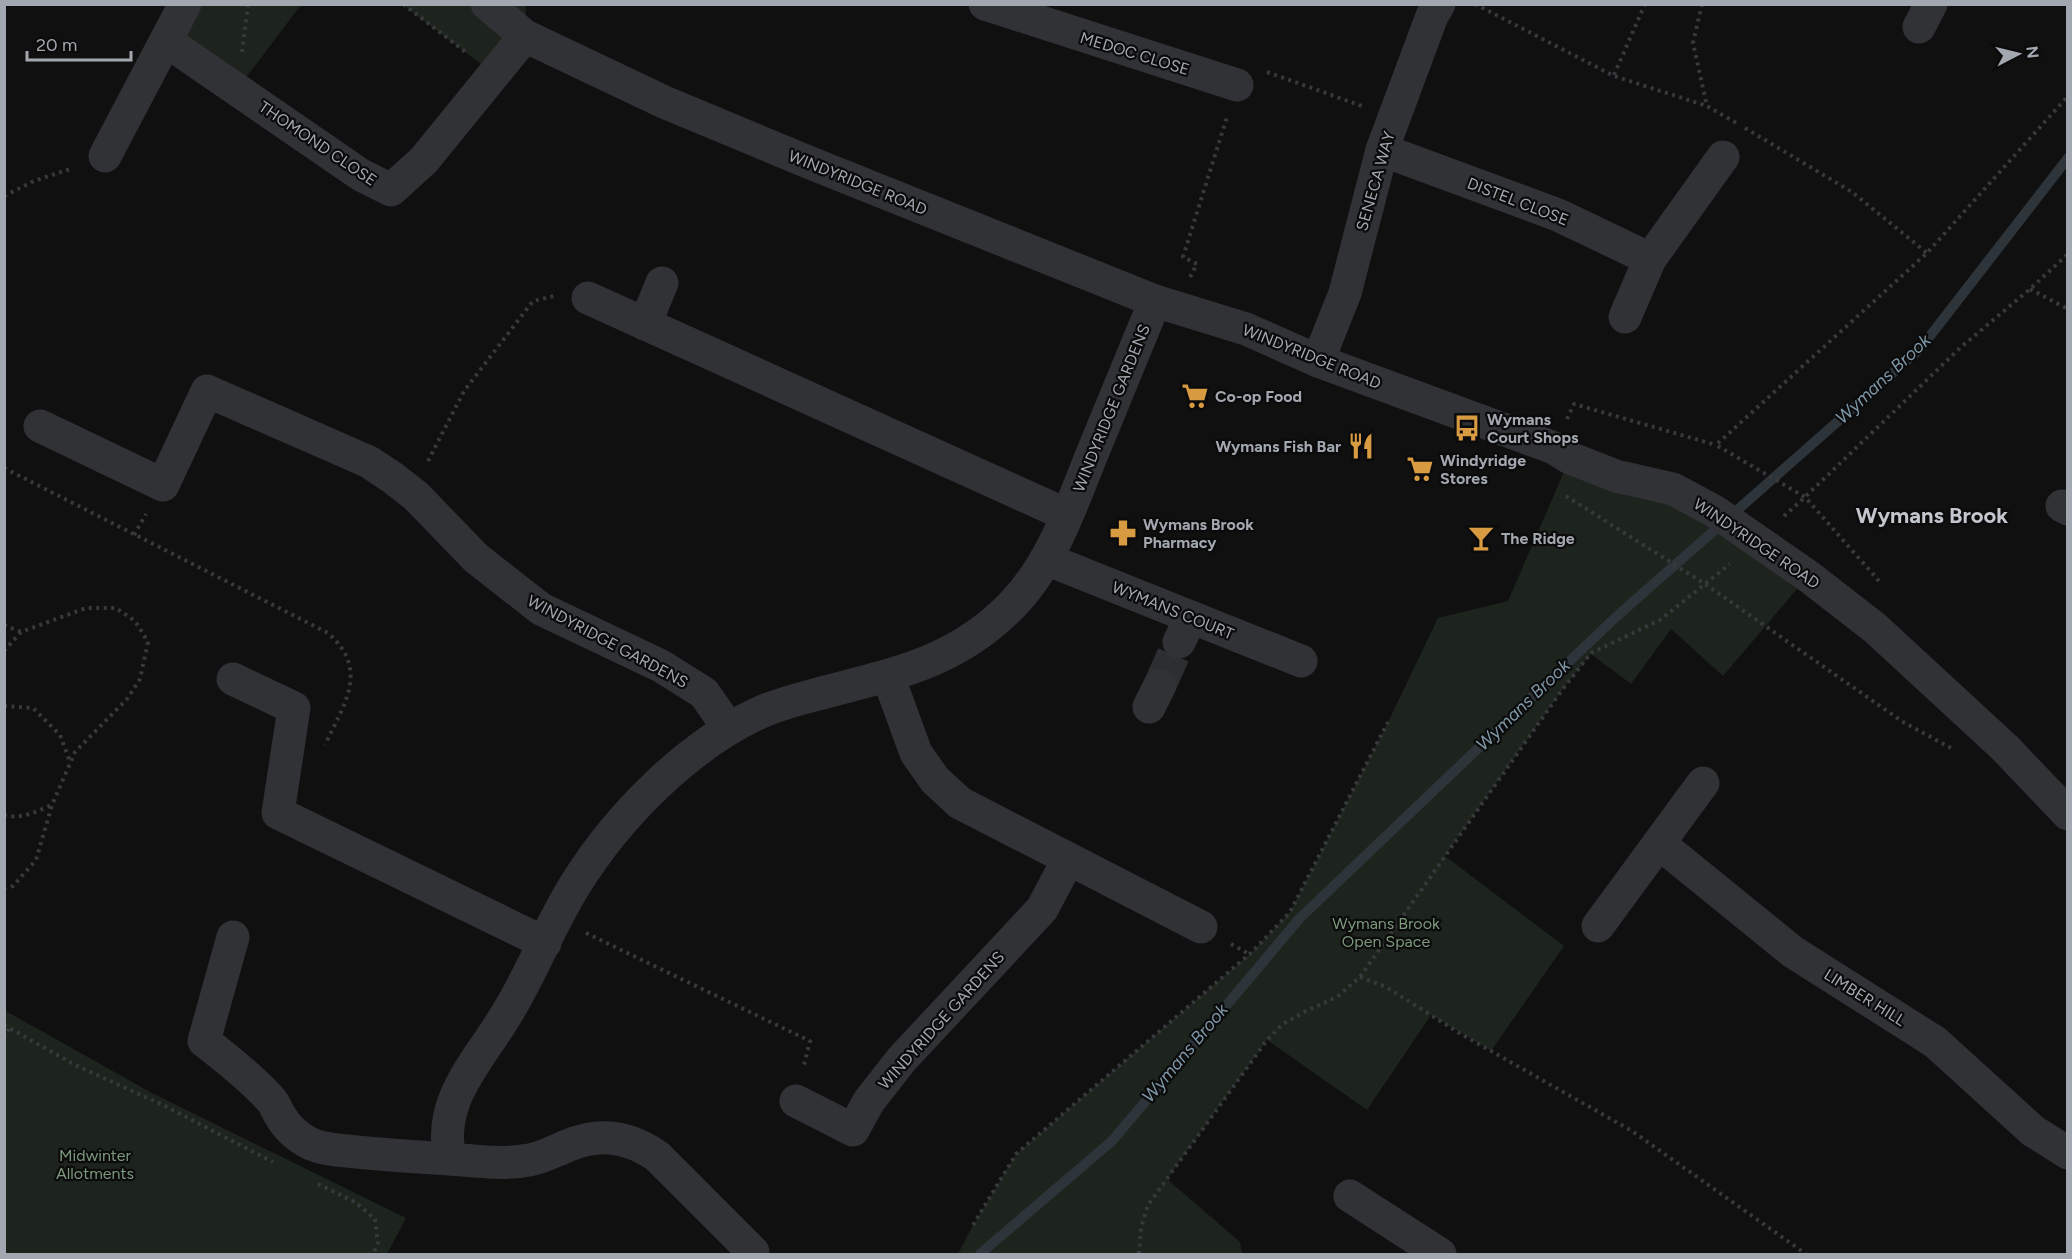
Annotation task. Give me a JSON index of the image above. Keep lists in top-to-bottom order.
{
  "streets": {
    "street": [
      "MEDOC CLOSE",
      "THOMOND CLOSE",
      "SENECA WAY",
      "WINDYRIDGE ROAD",
      "DISTEL CLOSE",
      "WINDYRIDGE GARDENS",
      "WYMANS COURT",
      "LIMBER HILL"
    ]
  },
  "crossings": [
    ["THOMOND CLOSE", "WINDYRIDGE ROAD"],
    ["SENECA WAY", "WINDYRIDGE ROAD"],
    ["SENECA WAY", "DISTEL CLOSE"],
    ["WINDYRIDGE ROAD", "WINDYRIDGE GARDENS"],
    ["WINDYRIDGE GARDENS", "WYMANS COURT"]
  ],
  "districts": ["Wymans Brook"],
  "water": ["Wymans Brook"],
  "parks": ["Wymans Brook Open Space", "Midwinter Allotments"],
  "places": {
    "supermarket": ["Co-op Food", "Windyridge Stores"],
    "bus stop": ["Wymans Court Shops"],
    "restaurant": ["Wymans Fish Bar"],
    "pharmacy": ["Wymans Brook Pharmacy"],
    "bar": ["The Ridge"]
  },
  "scale_bar": "20 m",
  "north": "right"
}
